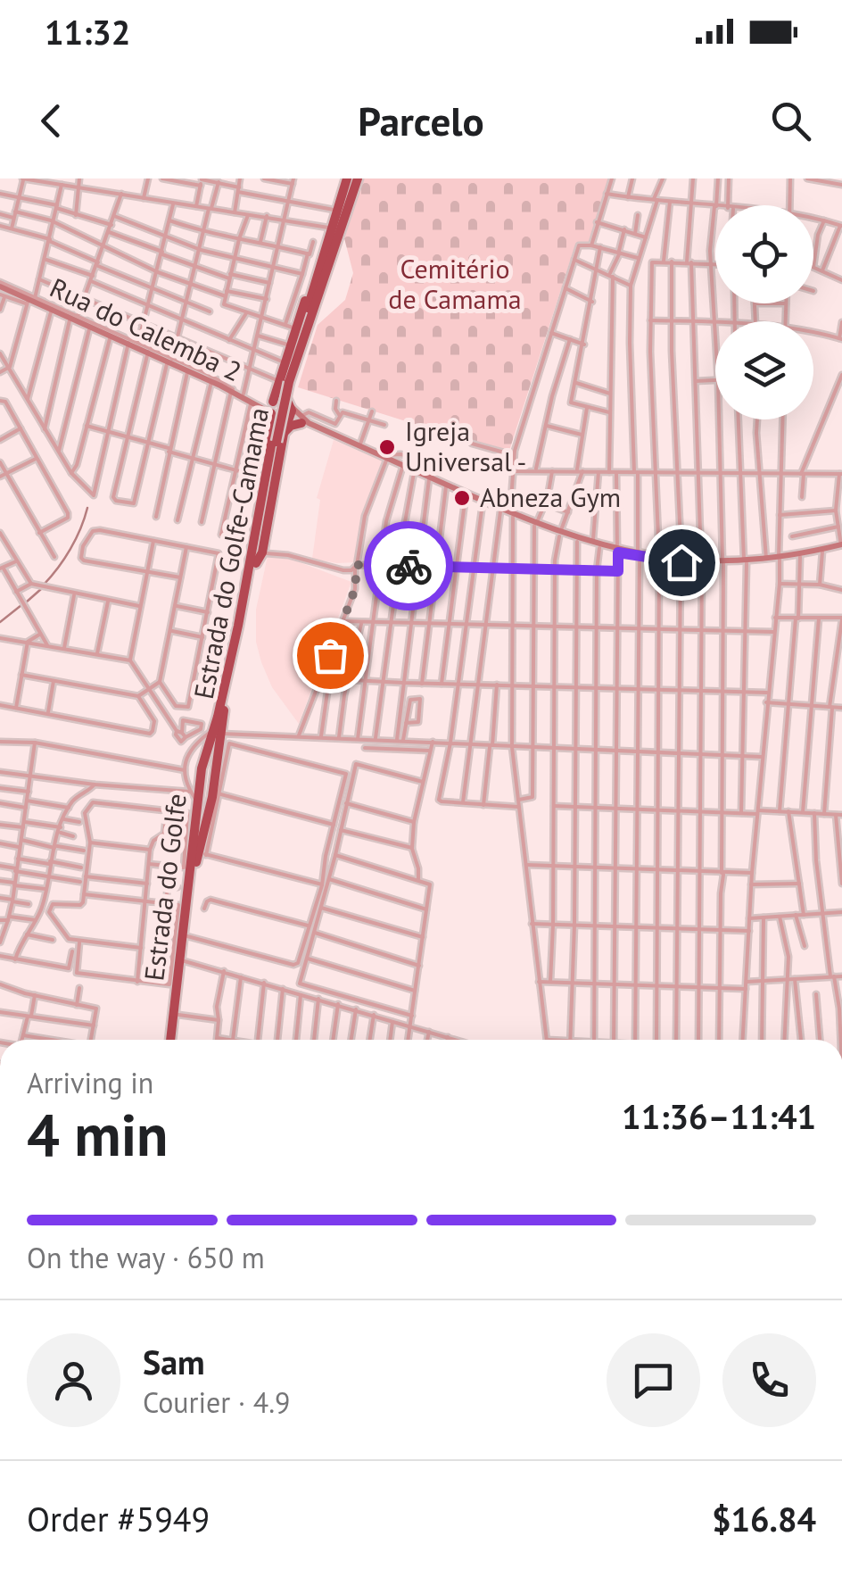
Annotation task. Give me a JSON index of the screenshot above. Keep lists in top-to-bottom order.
{
  "streets": {
    "highway": ["Estrada do Golfe-Camama", "Estrada do Golfe"],
    "main road": ["Rua do Calemba 2"]
  },
  "crossings": [
    ["Estrada do Golfe-Camama", "Estrada do Golfe"]
  ],
  "parks": ["Cemitério de Camama"],
  "places": ["Igreja Universal -", "Abneza Gym"],
  "page": {
    "status": "11:32",
    "header": "Parcelo",
    "heading": ["4 min", "Arriving in", "11:36–11:41"],
    "panel": [
      "Sam",
      "Courier · 4.9",
      "Order #5949",
      "$16.84"
    ],
    "bar": "On the way · 650 m"
  }
}
